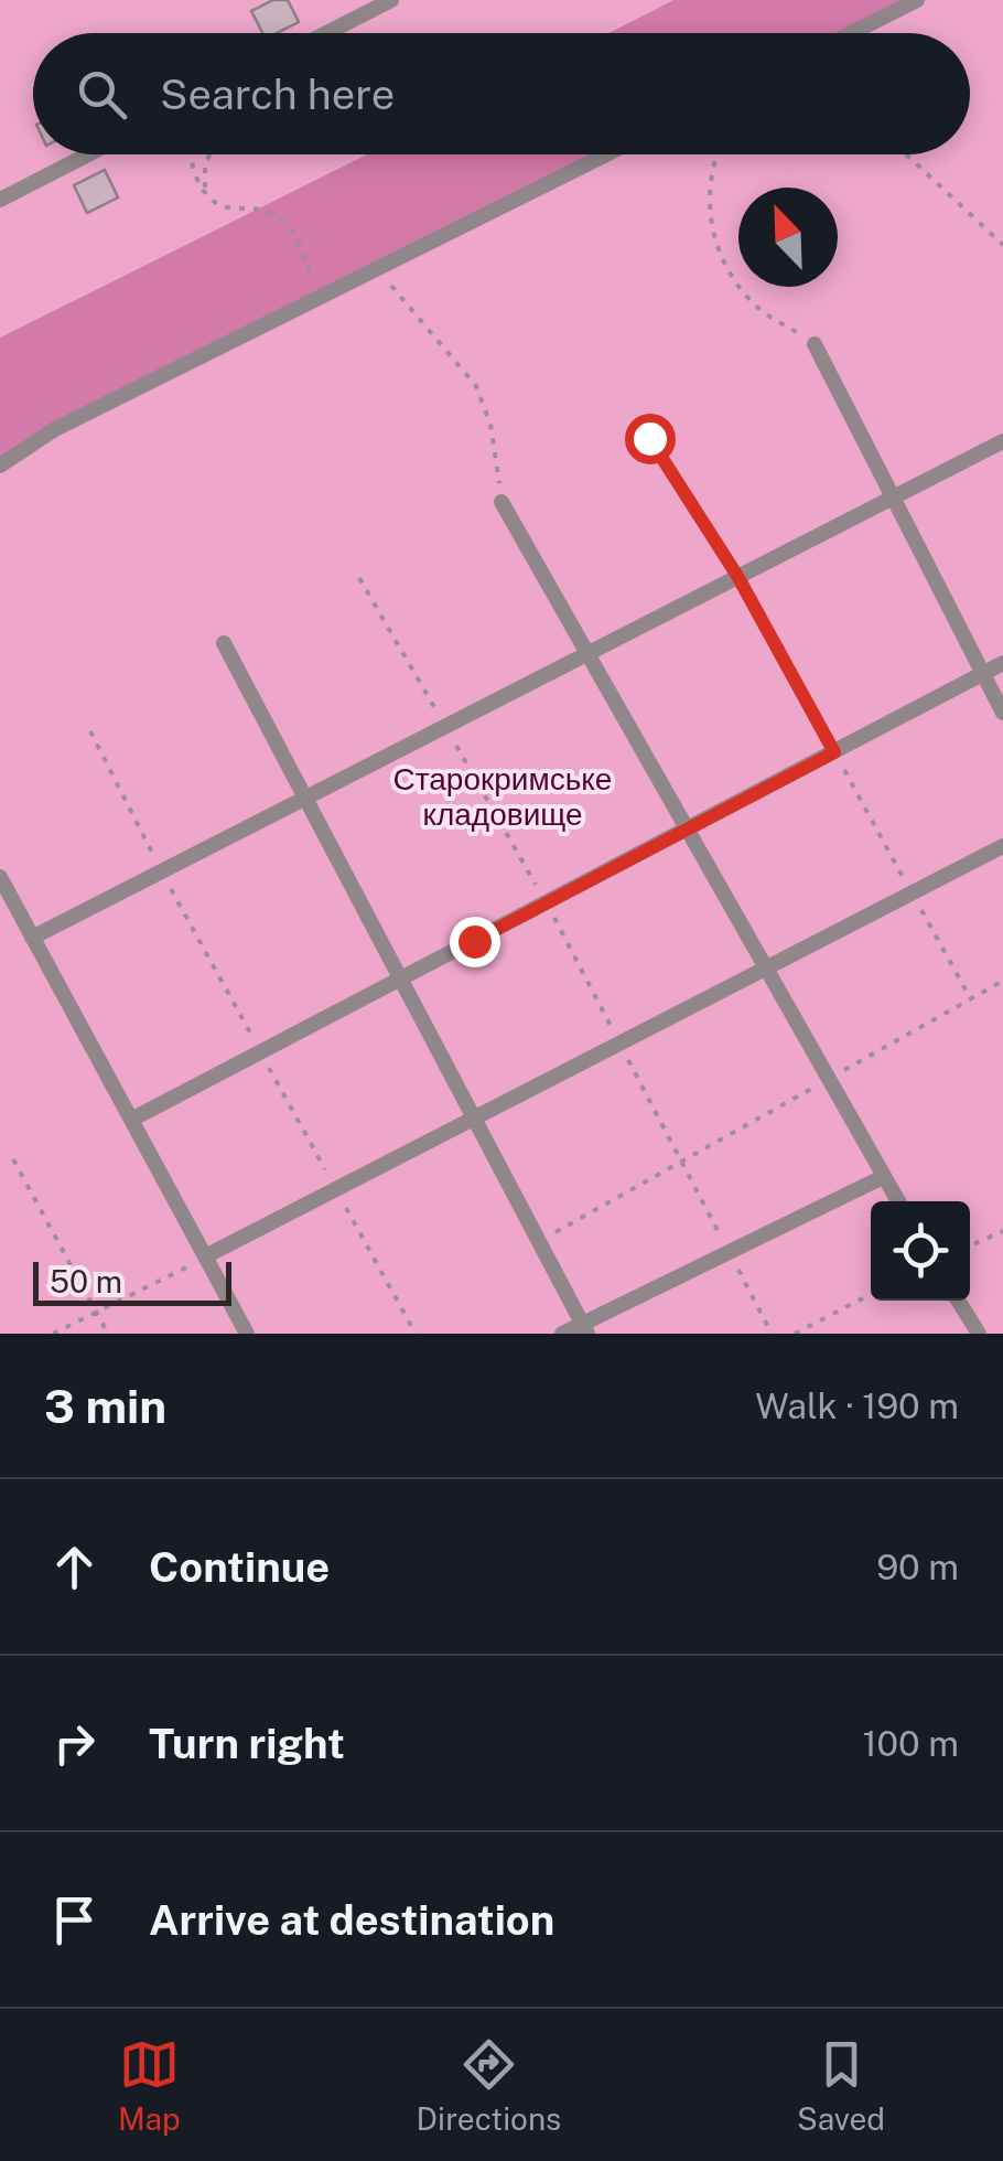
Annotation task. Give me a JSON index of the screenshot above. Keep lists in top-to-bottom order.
{
  "parks": ["Старокримське кладовище"],
  "scale_bar": "50 m",
  "north": "top left",
  "page": {
    "search": "Search here",
    "scale": "50 m",
    "heading": ["3 min", "Walk · 190 m"],
    "list": [
      ["Continue", "90 m"],
      ["Turn right", "100 m"],
      "Arrive at destination"
    ],
    "nav": ["Map", "Directions", "Saved"]
  }
}
